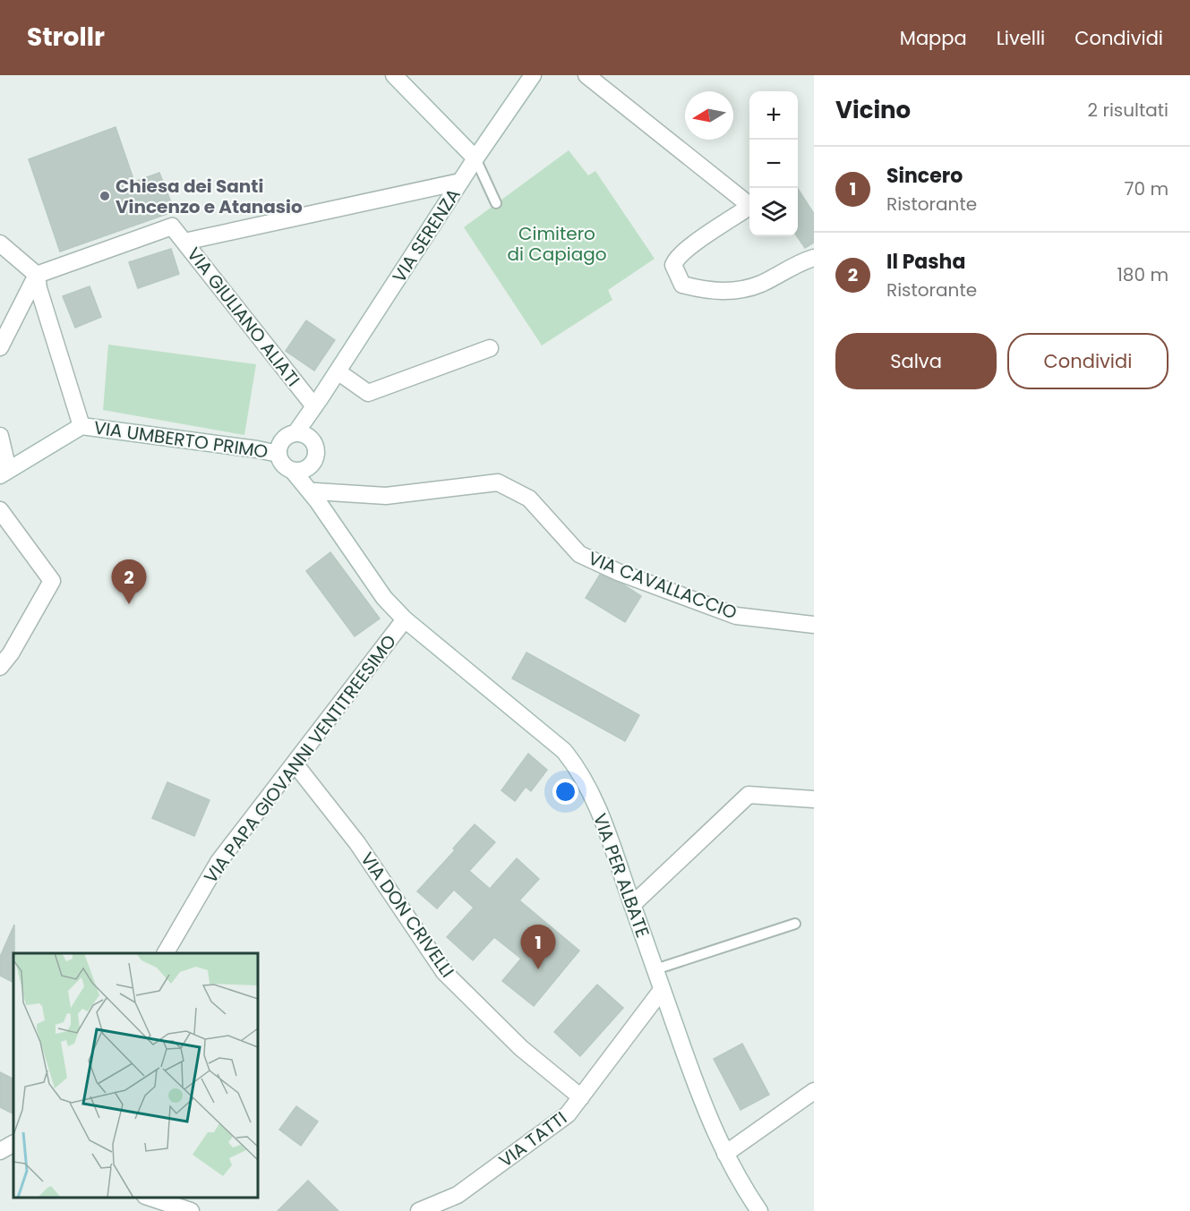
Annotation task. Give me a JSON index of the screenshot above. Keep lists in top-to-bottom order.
{
  "streets": {
    "street": [
      "VIA SERENZA",
      "VIA GIULIANO ALIATI",
      "VIA UMBERTO PRIMO",
      "VIA CAVALLACCIO",
      "VIA PAPA GIOVANNI VENTITREESIMO",
      "VIA PER ALBATE",
      "VIA DON CRIVELLI",
      "VIA TATTI"
    ]
  },
  "crossings": [
    ["VIA SERENZA", "VIA GIULIANO ALIATI"],
    ["VIA SERENZA", "VIA UMBERTO PRIMO"],
    ["VIA SERENZA", "VIA PER ALBATE"],
    ["VIA UMBERTO PRIMO", "VIA PER ALBATE"],
    ["VIA CAVALLACCIO", "VIA PER ALBATE"],
    ["VIA PAPA GIOVANNI VENTITREESIMO", "VIA PER ALBATE"],
    ["VIA PAPA GIOVANNI VENTITREESIMO", "VIA DON CRIVELLI"],
    ["VIA PER ALBATE", "VIA TATTI"],
    ["VIA DON CRIVELLI", "VIA TATTI"]
  ],
  "parks": ["Cimitero di Capiago"],
  "places": ["Chiesa dei Santi Vincenzo e Atanasio"],
  "north": "left",
  "page": {
    "header": "Strollr",
    "nav": ["Mappa", "Livelli", "Condividi"],
    "heading": ["Vicino", "2 risultati"],
    "map_buttons": ["+", "−"],
    "list": [
      {
        "mark": "1",
        "name": "Sincero",
        "note": "Ristorante",
        "value": "70 m"
      },
      {
        "mark": "2",
        "name": "Il Pasha",
        "note": "Ristorante",
        "value": "180 m"
      }
    ],
    "buttons": ["Salva", "Condividi"],
    "pins": ["2", "1"]
  }
}
